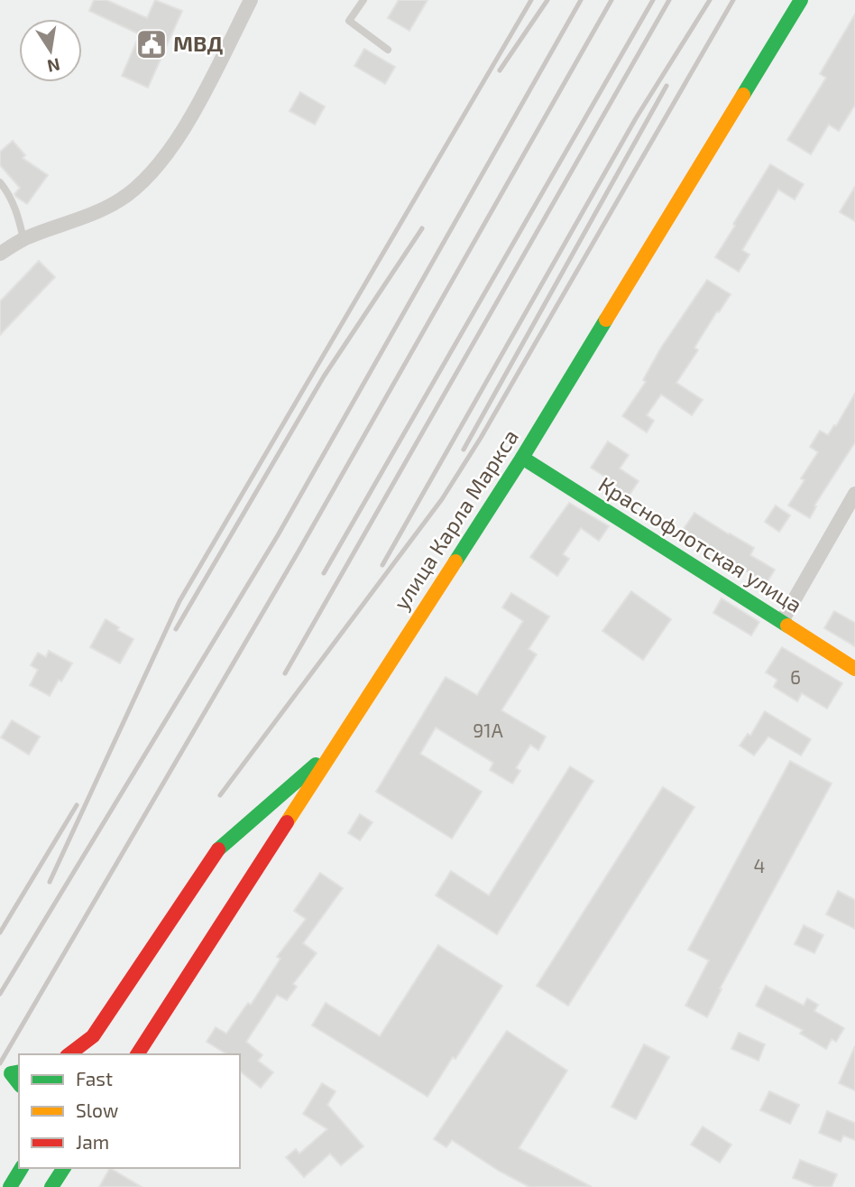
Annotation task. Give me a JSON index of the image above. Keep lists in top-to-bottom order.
{
  "streets": {
    "street": ["улица Карла Маркса", "Краснофлотская улица"]
  },
  "crossings": [
    ["улица Карла Маркса", "Краснофлотская улица"]
  ],
  "places": {
    "public building": ["МВД"]
  },
  "house_numbers": ["6", "91А", "4"],
  "legend": ["Fast", "Slow", "Jam"],
  "north": "bottom"
}
